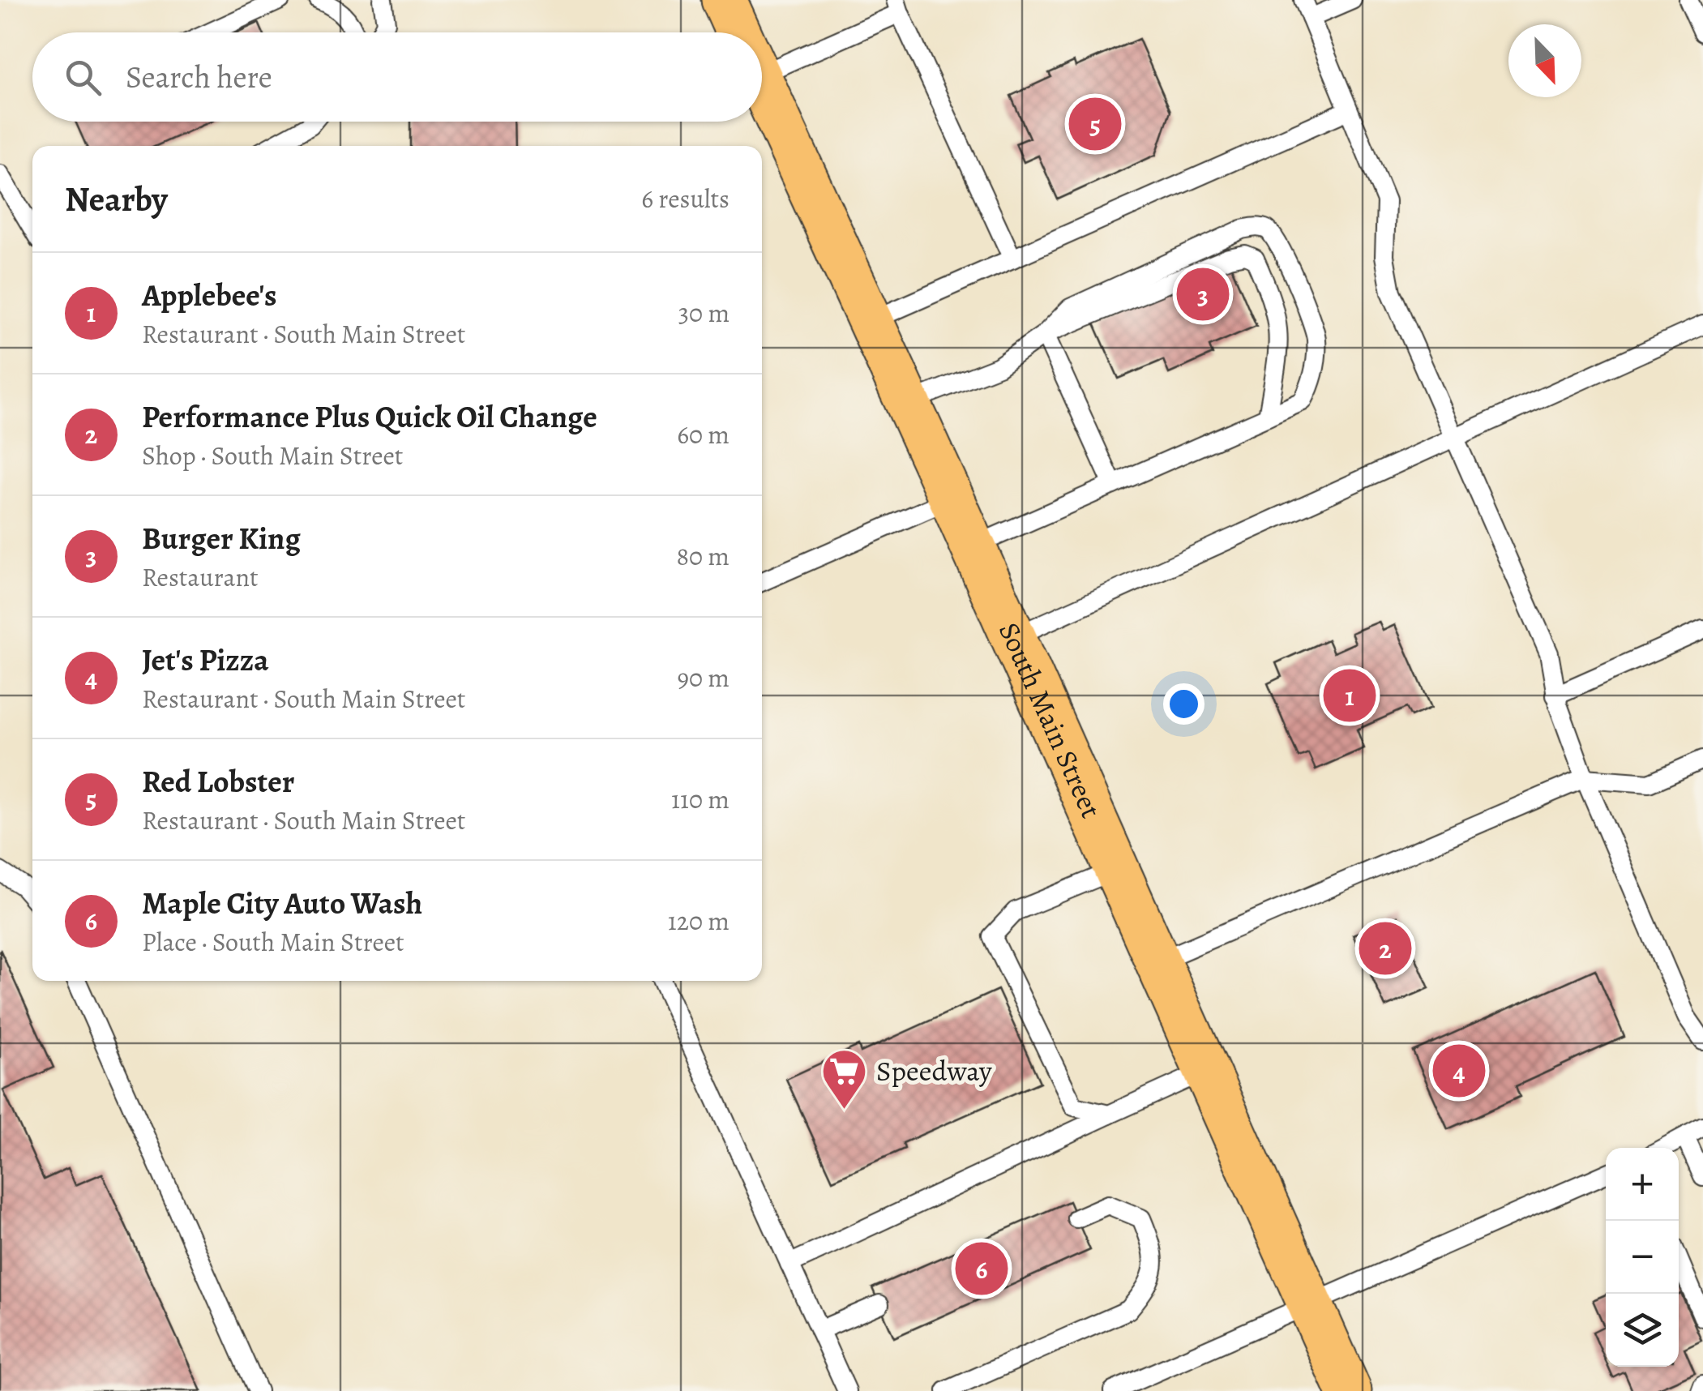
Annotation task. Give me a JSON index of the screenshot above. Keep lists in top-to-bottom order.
{
  "streets": {
    "main road": ["South Main Street"]
  },
  "places": {
    "supermarket": ["Speedway"]
  },
  "north": "bottom right",
  "page": {
    "search": "Search here",
    "pins": [
      "5",
      "3",
      "1",
      "2",
      "4",
      "6"
    ],
    "heading": ["Nearby", "6 results"],
    "list": [
      {
        "mark": "1",
        "name": "Applebee's",
        "note": "Restaurant · South Main Street",
        "value": "30 m"
      },
      {
        "mark": "2",
        "name": "Performance Plus Quick Oil Change",
        "note": "Shop · South Main Street",
        "value": "60 m"
      },
      {
        "mark": "3",
        "name": "Burger King",
        "note": "Restaurant",
        "value": "80 m"
      },
      {
        "mark": "4",
        "name": "Jet's Pizza",
        "note": "Restaurant · South Main Street",
        "value": "90 m"
      },
      {
        "mark": "5",
        "name": "Red Lobster",
        "note": "Restaurant · South Main Street",
        "value": "110 m"
      },
      {
        "mark": "6",
        "name": "Maple City Auto Wash",
        "note": "Place · South Main Street",
        "value": "120 m"
      }
    ],
    "map_buttons": ["+", "−"]
  }
}
